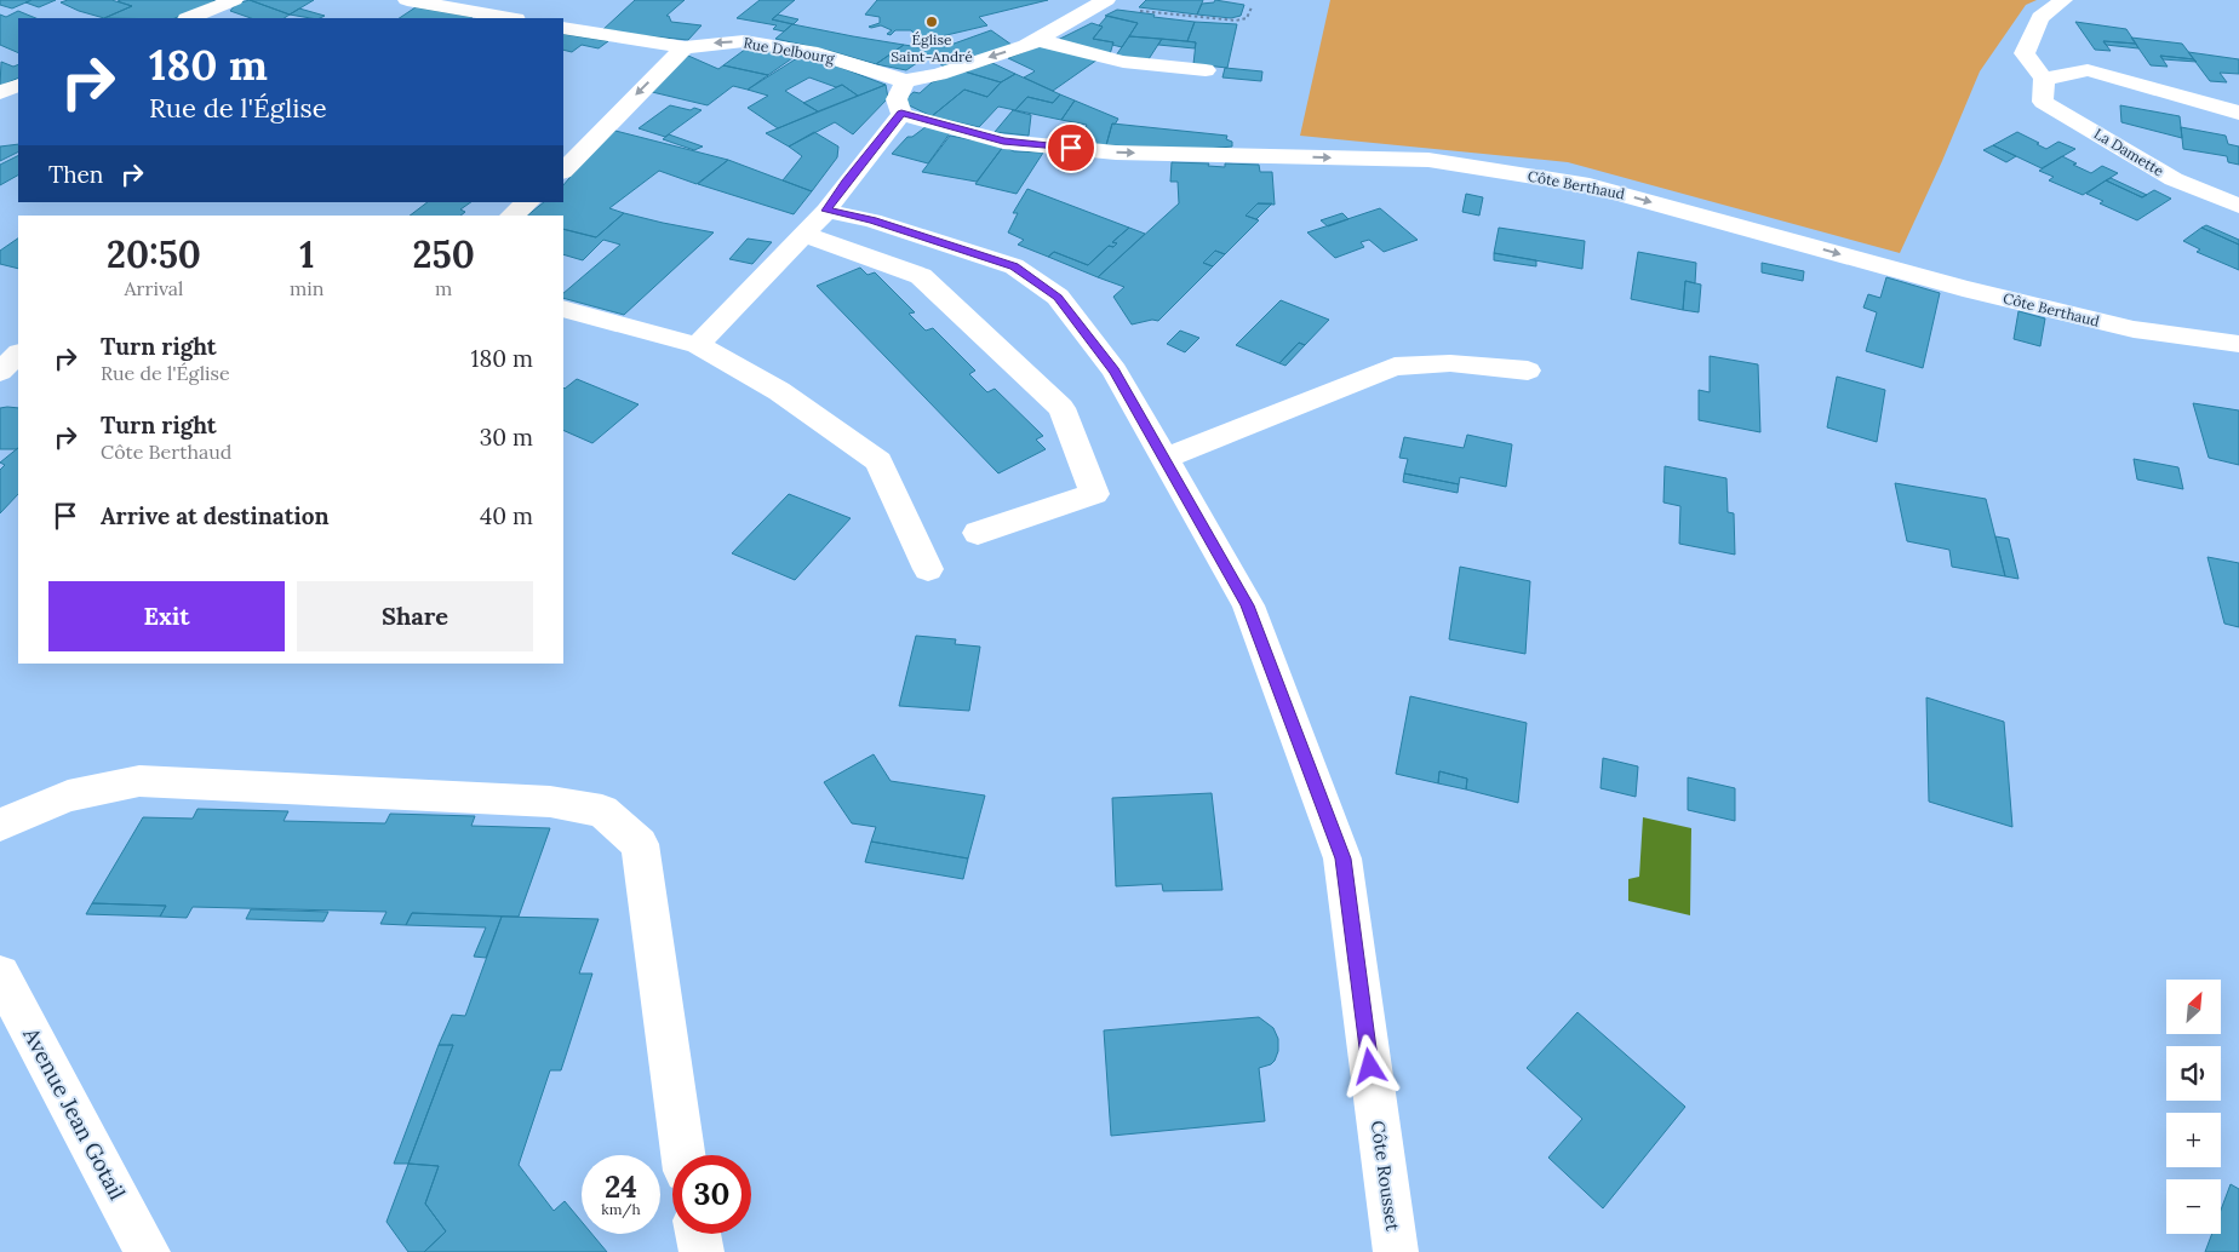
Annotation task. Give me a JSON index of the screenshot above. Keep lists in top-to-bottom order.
{
  "streets": {
    "street": [
      "Rue Delbourg",
      "La Damette",
      "Côte Berthaud",
      "Avenue Jean Gotail",
      "Côte Rousset"
    ]
  },
  "one_way": ["Rue Delbourg", "Côte Berthaud"],
  "places": ["Église Saint-André"],
  "north": "top right",
  "page": {
    "turn": ["180 m", "Rue de l'Église"],
    "then": "Then",
    "eta": [
      "20:50",
      "Arrival",
      "1",
      "min",
      "250",
      "m"
    ],
    "list": [
      {
        "name": "Turn right",
        "note": "Rue de l'Église",
        "value": "180 m"
      },
      {
        "name": "Turn right",
        "note": "Côte Berthaud",
        "value": "30 m"
      },
      {
        "name": "Arrive at destination",
        "value": "40 m"
      }
    ],
    "buttons": ["Exit", "Share"],
    "map_buttons": ["+", "−"],
    "speed": "24 km/h",
    "limit": "30"
  }
}
